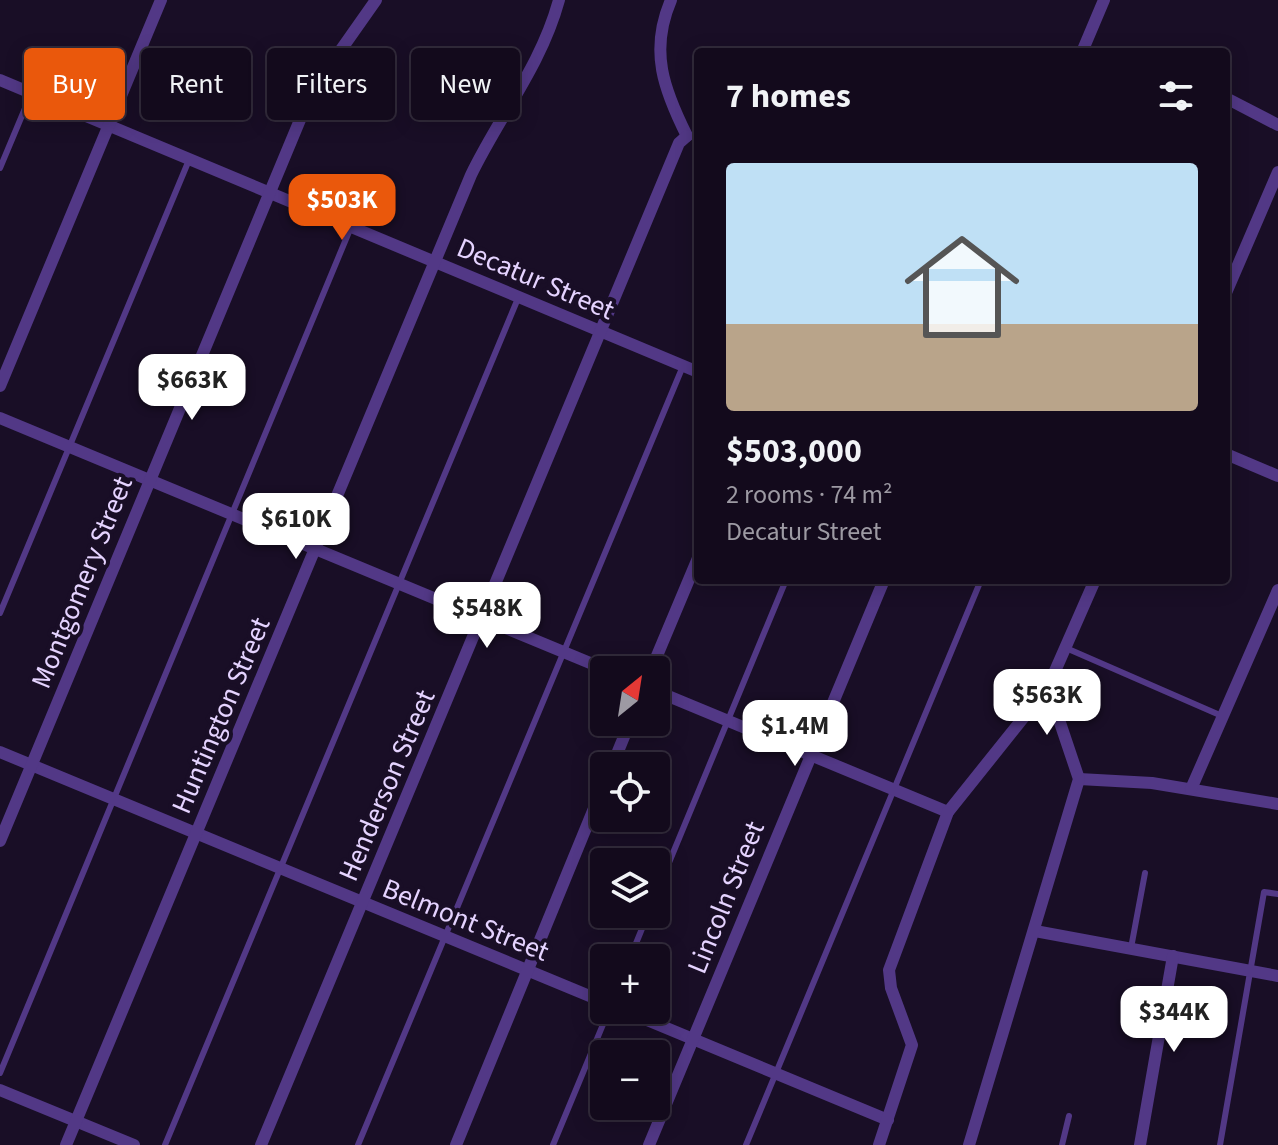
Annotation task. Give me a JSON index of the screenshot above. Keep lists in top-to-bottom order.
{
  "streets": {
    "street": [
      "Decatur Street",
      "Montgomery Street",
      "Huntington Street",
      "Henderson Street",
      "Lincoln Street",
      "Belmont Street"
    ]
  },
  "crossings": [
    ["Decatur Street", "Montgomery Street"],
    ["Decatur Street", "Huntington Street"],
    ["Decatur Street", "Henderson Street"],
    ["Montgomery Street", "Belmont Street"],
    ["Huntington Street", "Belmont Street"],
    ["Henderson Street", "Belmont Street"]
  ],
  "north": "top right",
  "page": {
    "chip": [
      "Buy",
      "Rent",
      "Filters",
      "New"
    ],
    "heading": "7 homes",
    "list": [
      {
        "name": "$503,000",
        "note": "2 rooms · 74 m² · Decatur Street"
      }
    ],
    "price": [
      "$503K",
      "$663K",
      "$610K",
      "$548K",
      "$563K",
      "$1.4M",
      "$344K"
    ],
    "map_buttons": ["+", "−"]
  }
}
